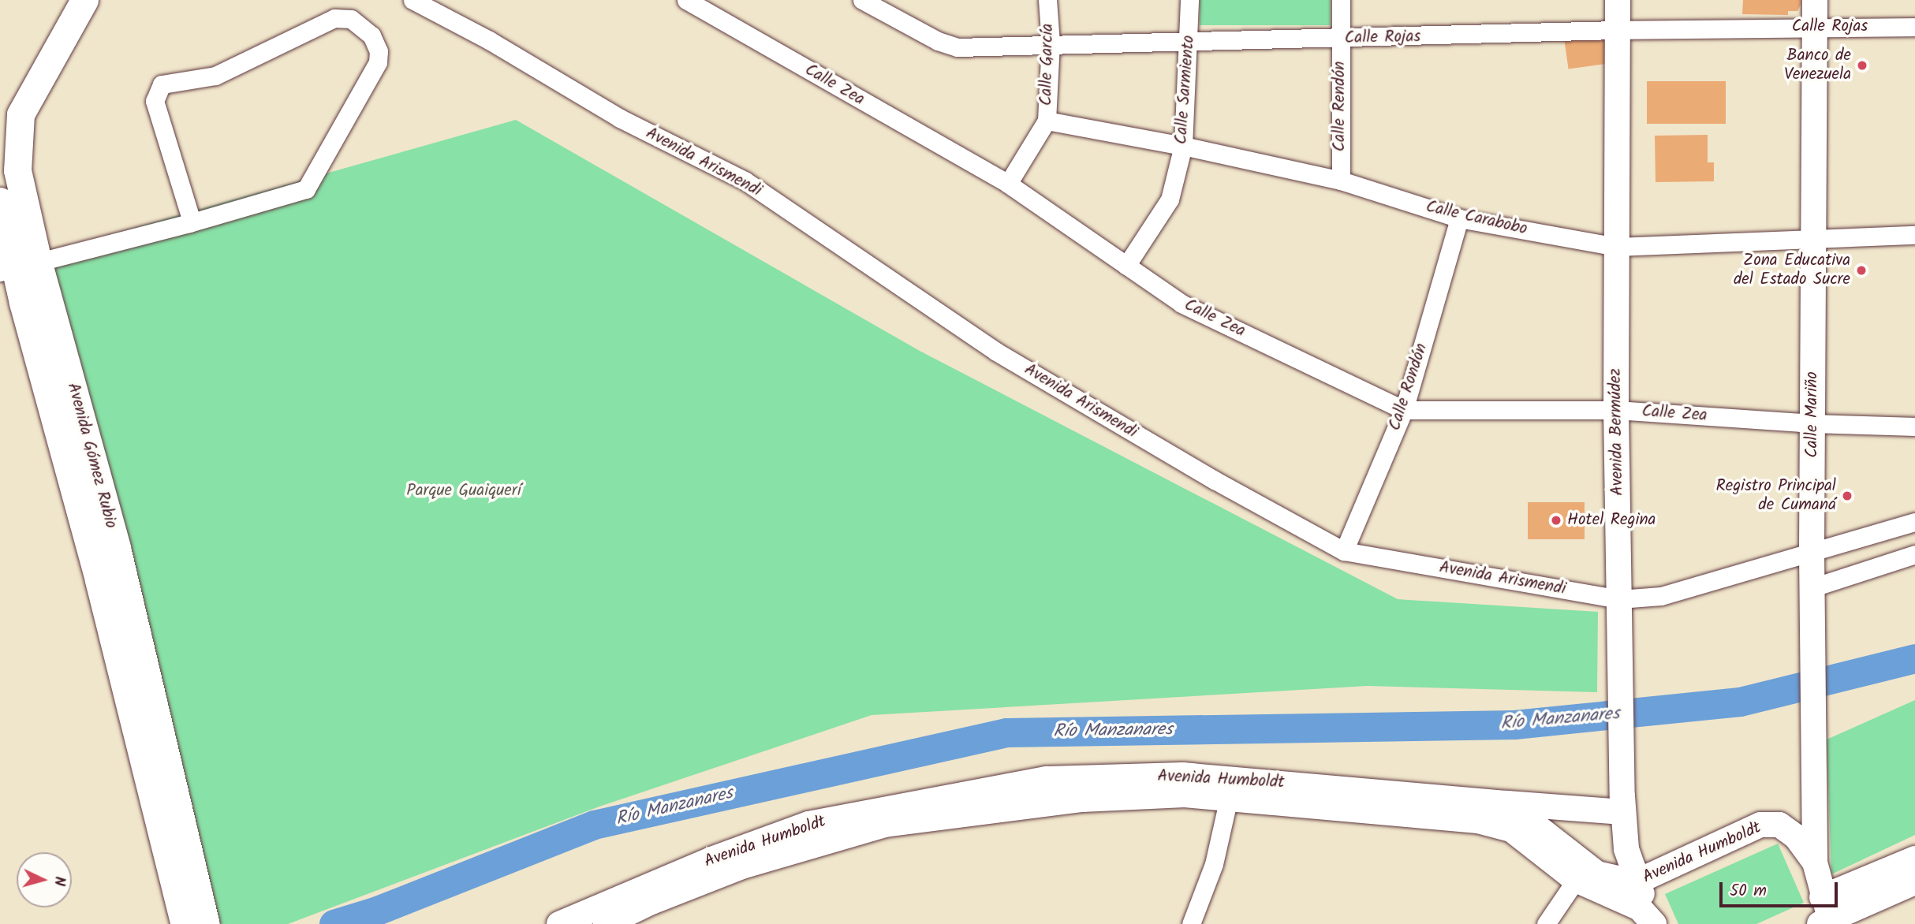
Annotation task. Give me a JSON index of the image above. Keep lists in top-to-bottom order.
{
  "streets": {
    "main road": [
      "Calle Mariño",
      "Avenida Bermúdez",
      "Avenida Gómez Rubio",
      "Avenida Humboldt"
    ],
    "street": [
      "Calle Rojas",
      "Calle García",
      "Calle Zea",
      "Calle Sarmiento",
      "Calle Rendón",
      "Avenida Arismendi",
      "Calle Carabobo",
      "Calle Rondón"
    ]
  },
  "crossings": [
    ["Calle Rojas", "Calle García"],
    ["Calle Rojas", "Calle Sarmiento"],
    ["Calle Rojas", "Calle Rendón"],
    ["Calle Rojas", "Calle Mariño"],
    ["Calle Rojas", "Avenida Bermúdez"],
    ["Calle García", "Calle Zea"],
    ["Calle García", "Calle Carabobo"],
    ["Calle Zea", "Calle Sarmiento"],
    ["Calle Zea", "Calle Rondón"],
    ["Calle Zea", "Calle Mariño"],
    ["Calle Zea", "Avenida Bermúdez"],
    ["Calle Sarmiento", "Calle Carabobo"],
    ["Calle Rendón", "Calle Carabobo"],
    ["Avenida Arismendi", "Calle Rondón"],
    ["Avenida Arismendi", "Calle Mariño"],
    ["Avenida Arismendi", "Avenida Bermúdez"],
    ["Calle Carabobo", "Calle Rondón"],
    ["Calle Carabobo", "Calle Mariño"],
    ["Calle Carabobo", "Avenida Bermúdez"],
    ["Calle Mariño", "Avenida Humboldt"],
    ["Avenida Bermúdez", "Avenida Humboldt"]
  ],
  "water": ["Río Manzanares"],
  "parks": ["Parque Guaiquerí"],
  "places": [
    "Banco de Venezuela",
    "Zona Educativa del Estado Sucre",
    "Registro Principal de Cumaná",
    "Hotel Regina"
  ],
  "scale_bar": "50 m",
  "north": "right"
}
